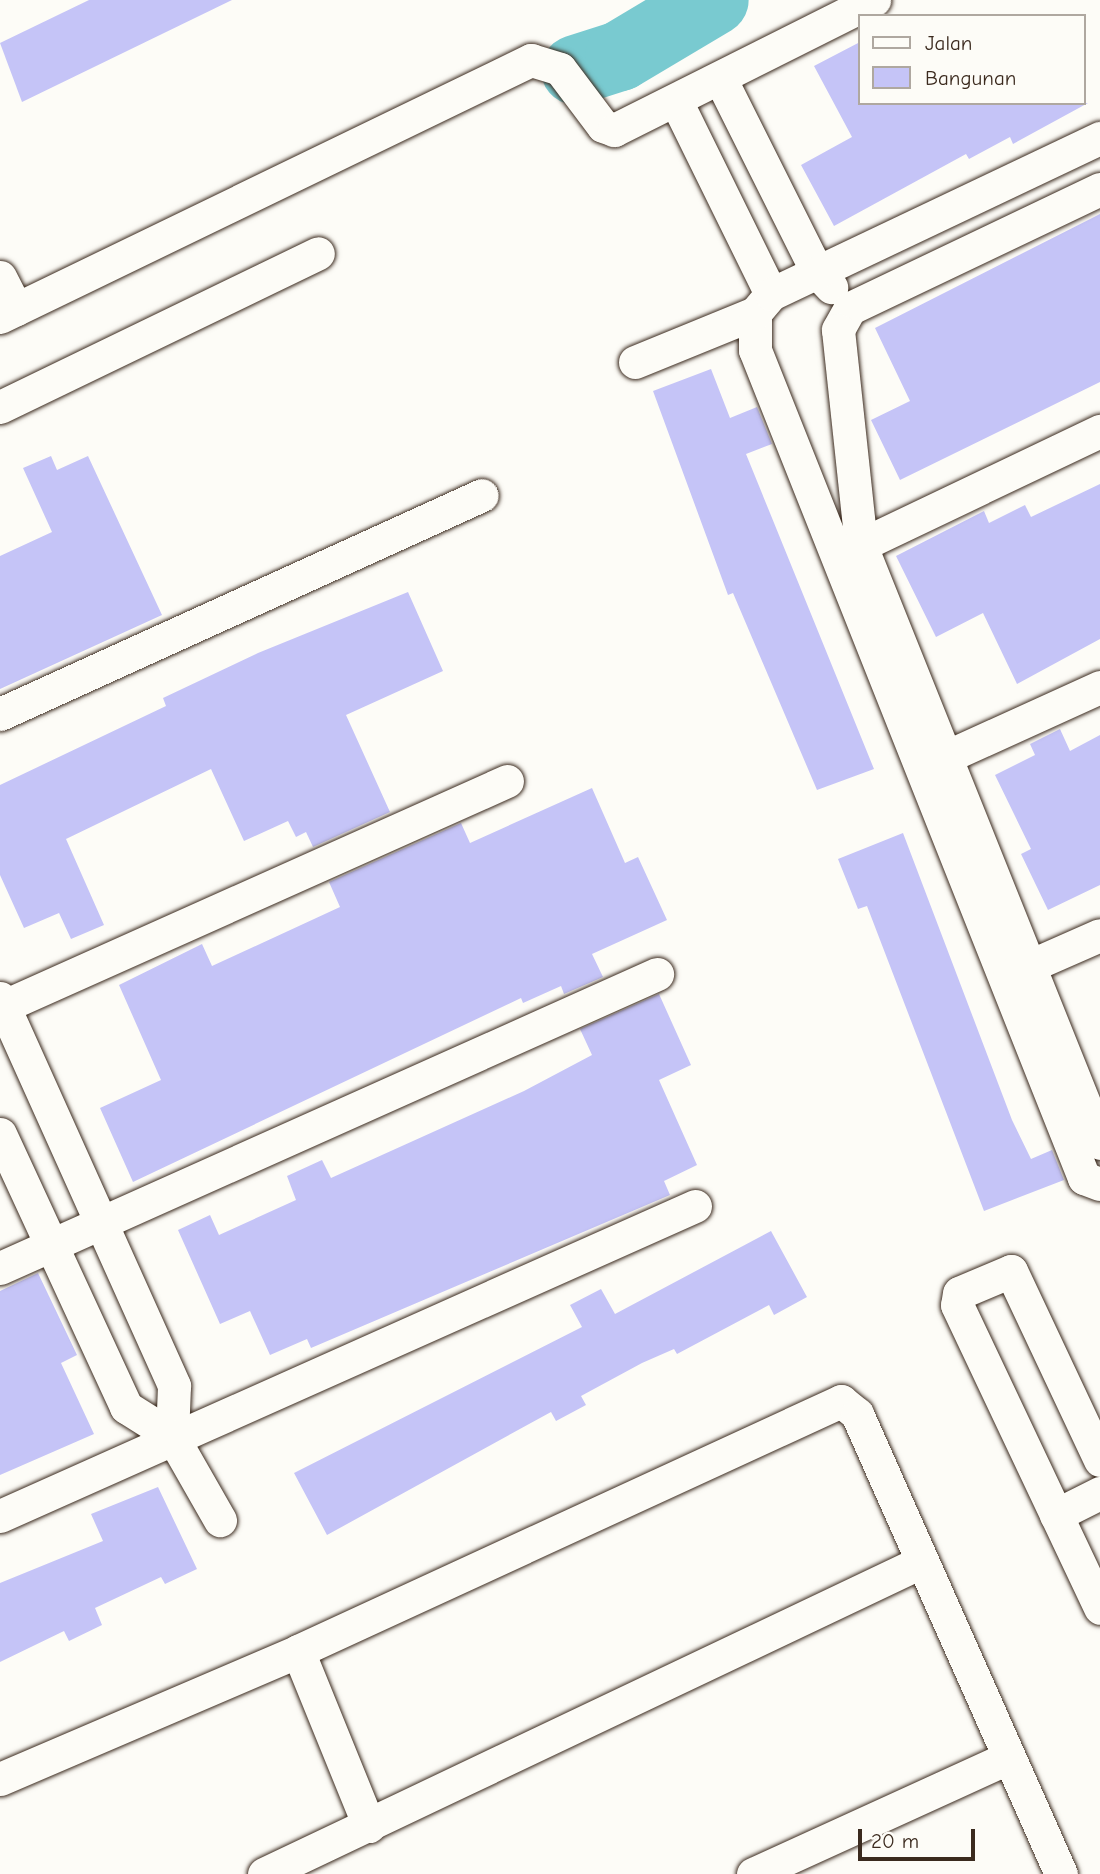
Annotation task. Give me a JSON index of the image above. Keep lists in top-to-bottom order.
{
  "legend": ["Jalan", "Bangunan"],
  "scale_bar": "20 m"
}
